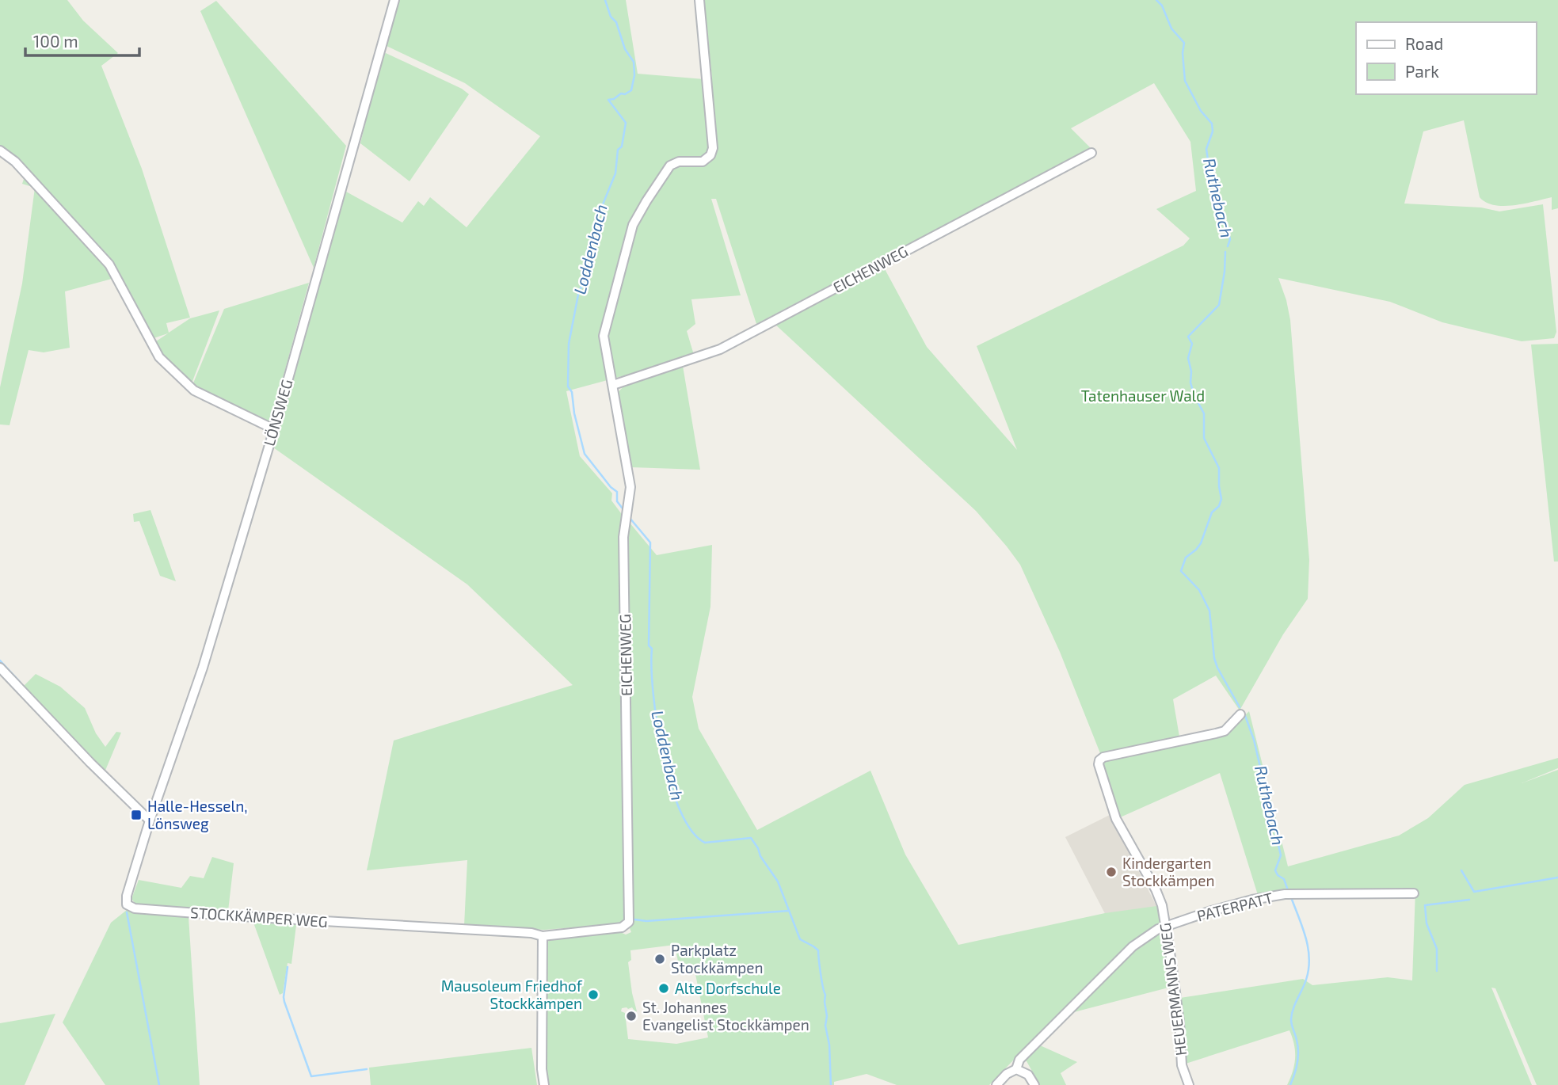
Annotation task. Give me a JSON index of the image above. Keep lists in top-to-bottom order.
{
  "streets": {
    "street": [
      "EICHENWEG",
      "LÖNSWEG",
      "PATERPATT",
      "STOCKKÄMPER WEG",
      "HEUERMANNS WEG"
    ]
  },
  "crossings": [
    ["EICHENWEG", "STOCKKÄMPER WEG"],
    ["LÖNSWEG", "STOCKKÄMPER WEG"],
    ["PATERPATT", "HEUERMANNS WEG"]
  ],
  "water": ["Ruthebach", "Loddenbach"],
  "parks": ["Tatenhauser Wald"],
  "places": {
    "transit": ["Halle-Hesseln, Lönsweg"],
    "other": [
      "Kindergarten Stockkämpen",
      "Parkplatz Stockkämpen",
      "Alte Dorfschule",
      "Mausoleum Friedhof Stockkämpen",
      "St. Johannes Evangelist Stockkämpen"
    ]
  },
  "legend": ["Road", "Park"],
  "scale_bar": "100 m"
}
